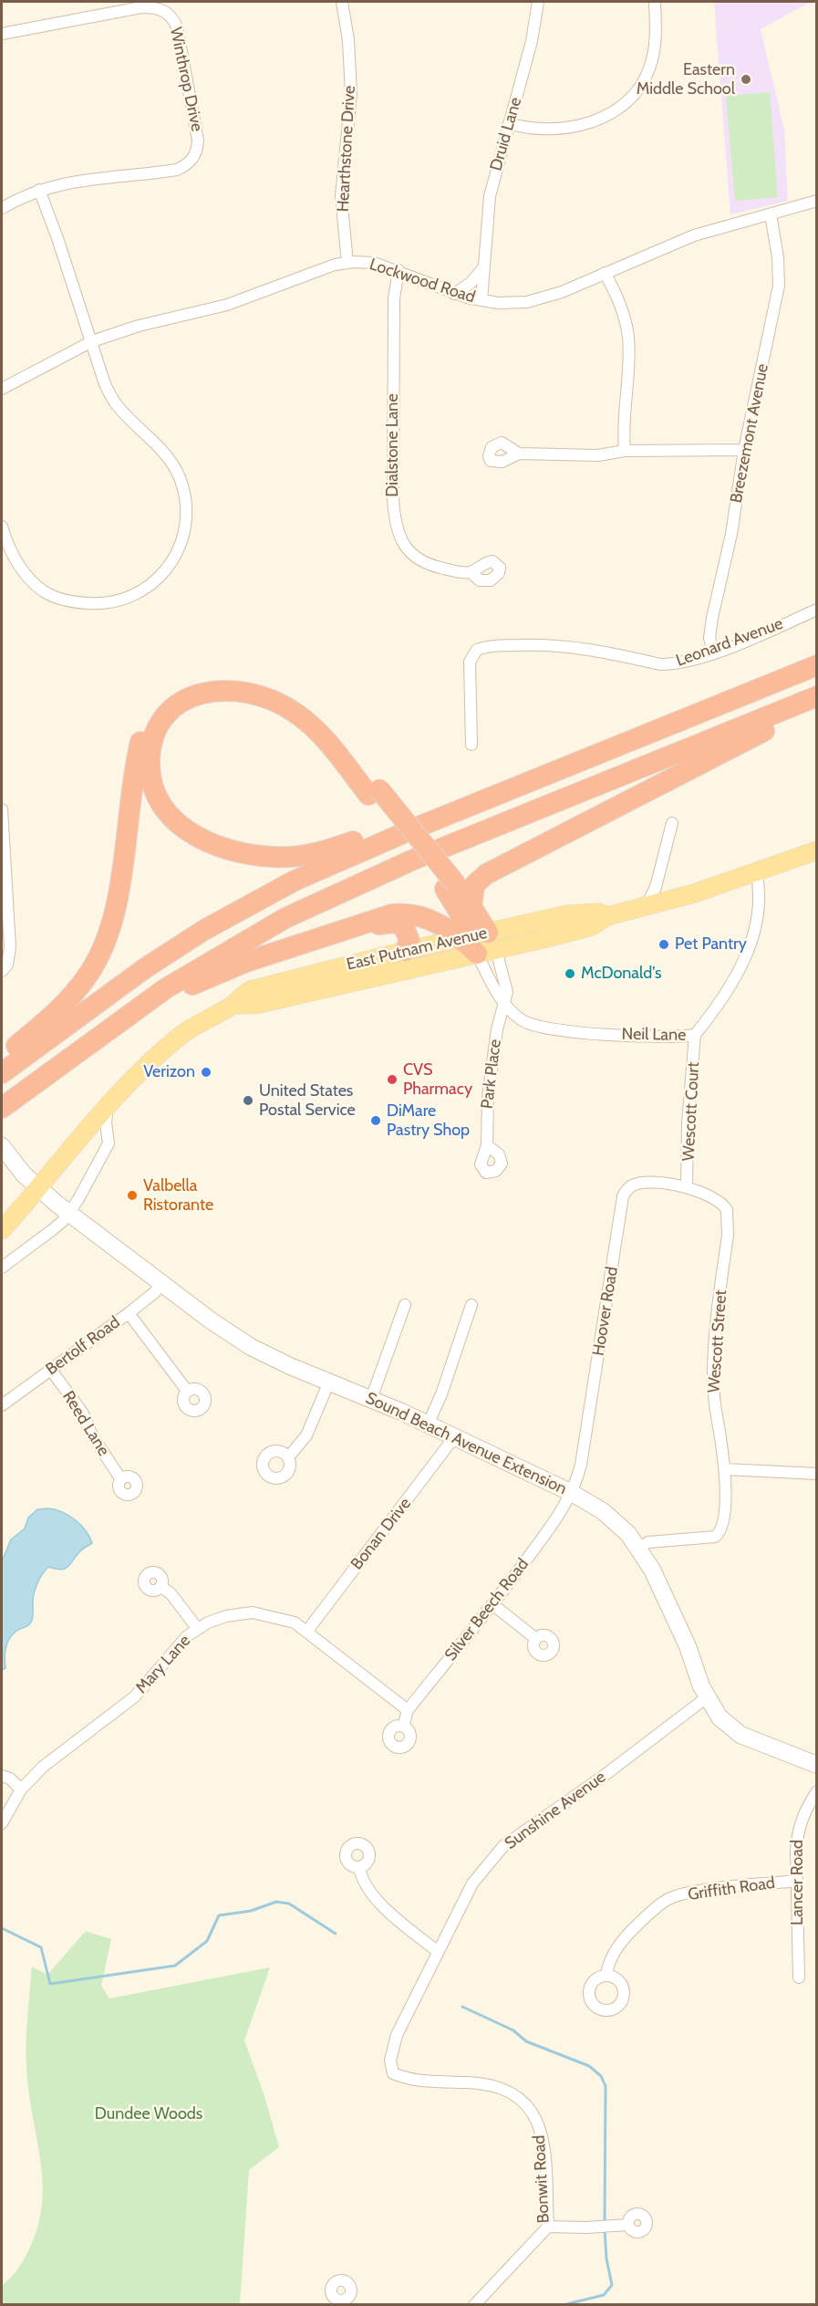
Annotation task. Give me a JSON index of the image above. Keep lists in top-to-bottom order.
{
  "streets": {
    "main road": ["East Putnam Avenue"],
    "street": [
      "Winthrop Drive",
      "Druid Lane",
      "Hearthstone Drive",
      "Lockwood Road",
      "Breezemont Avenue",
      "Dialstone Lane",
      "Leonard Avenue",
      "Neil Lane",
      "Park Place",
      "Wescott Court",
      "Hoover Road",
      "Wescott Street",
      "Bertolf Road",
      "Reed Lane",
      "Sound Beach Avenue Extension",
      "Bonan Drive",
      "Silver Beech Road",
      "Mary Lane",
      "Sunshine Avenue",
      "Lancer Road",
      "Griffith Road",
      "Bonwit Road"
    ]
  },
  "crossings": [
    ["Druid Lane", "Lockwood Road"],
    ["Hearthstone Drive", "Lockwood Road"],
    ["Lockwood Road", "Breezemont Avenue"],
    ["Lockwood Road", "Dialstone Lane"],
    ["Breezemont Avenue", "Leonard Avenue"],
    ["East Putnam Avenue", "Neil Lane"],
    ["East Putnam Avenue", "Park Place"],
    ["East Putnam Avenue", "Sound Beach Avenue Extension"],
    ["Neil Lane", "Park Place"],
    ["Neil Lane", "Wescott Court"],
    ["Wescott Court", "Hoover Road"],
    ["Wescott Court", "Wescott Street"],
    ["Hoover Road", "Wescott Street"],
    ["Hoover Road", "Sound Beach Avenue Extension"],
    ["Hoover Road", "Silver Beech Road"],
    ["Wescott Street", "Sound Beach Avenue Extension"],
    ["Bertolf Road", "Reed Lane"],
    ["Bertolf Road", "Sound Beach Avenue Extension"],
    ["Sound Beach Avenue Extension", "Bonan Drive"],
    ["Sound Beach Avenue Extension", "Silver Beech Road"],
    ["Sound Beach Avenue Extension", "Sunshine Avenue"],
    ["Bonan Drive", "Mary Lane"],
    ["Silver Beech Road", "Mary Lane"],
    ["Sunshine Avenue", "Bonwit Road"],
    ["Lancer Road", "Griffith Road"]
  ],
  "parks": ["Dundee Woods"],
  "places": [
    "Eastern Middle School",
    "Pet Pantry",
    "McDonald's",
    "Verizon",
    "CVS Pharmacy",
    "United States Postal Service",
    "DiMare Pastry Shop",
    "Valbella Ristorante"
  ]
}
